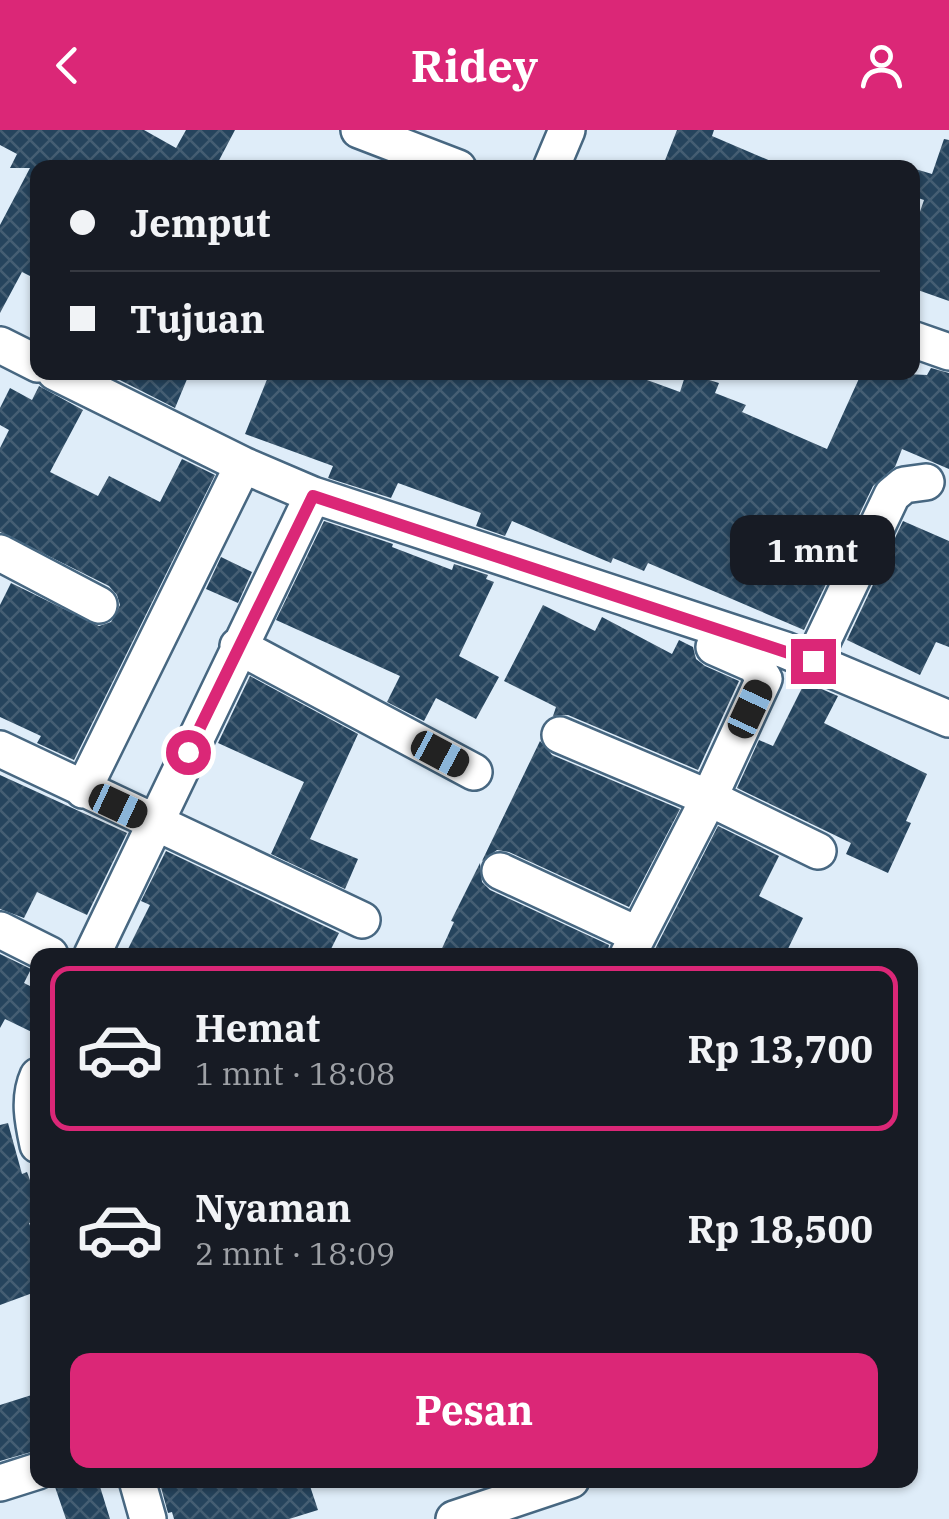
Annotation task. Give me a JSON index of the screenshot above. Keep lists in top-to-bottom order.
{
  "page": {
    "header": "Ridey",
    "banner": ["Jemput", "Tujuan"],
    "bubble": "1 mnt",
    "list": [
      {
        "name": "Hemat",
        "note": "1 mnt · 18:08",
        "value": "Rp 13,700"
      },
      {
        "name": "Nyaman",
        "note": "2 mnt · 18:09",
        "value": "Rp 18,500"
      }
    ],
    "buttons": "Pesan"
  }
}
